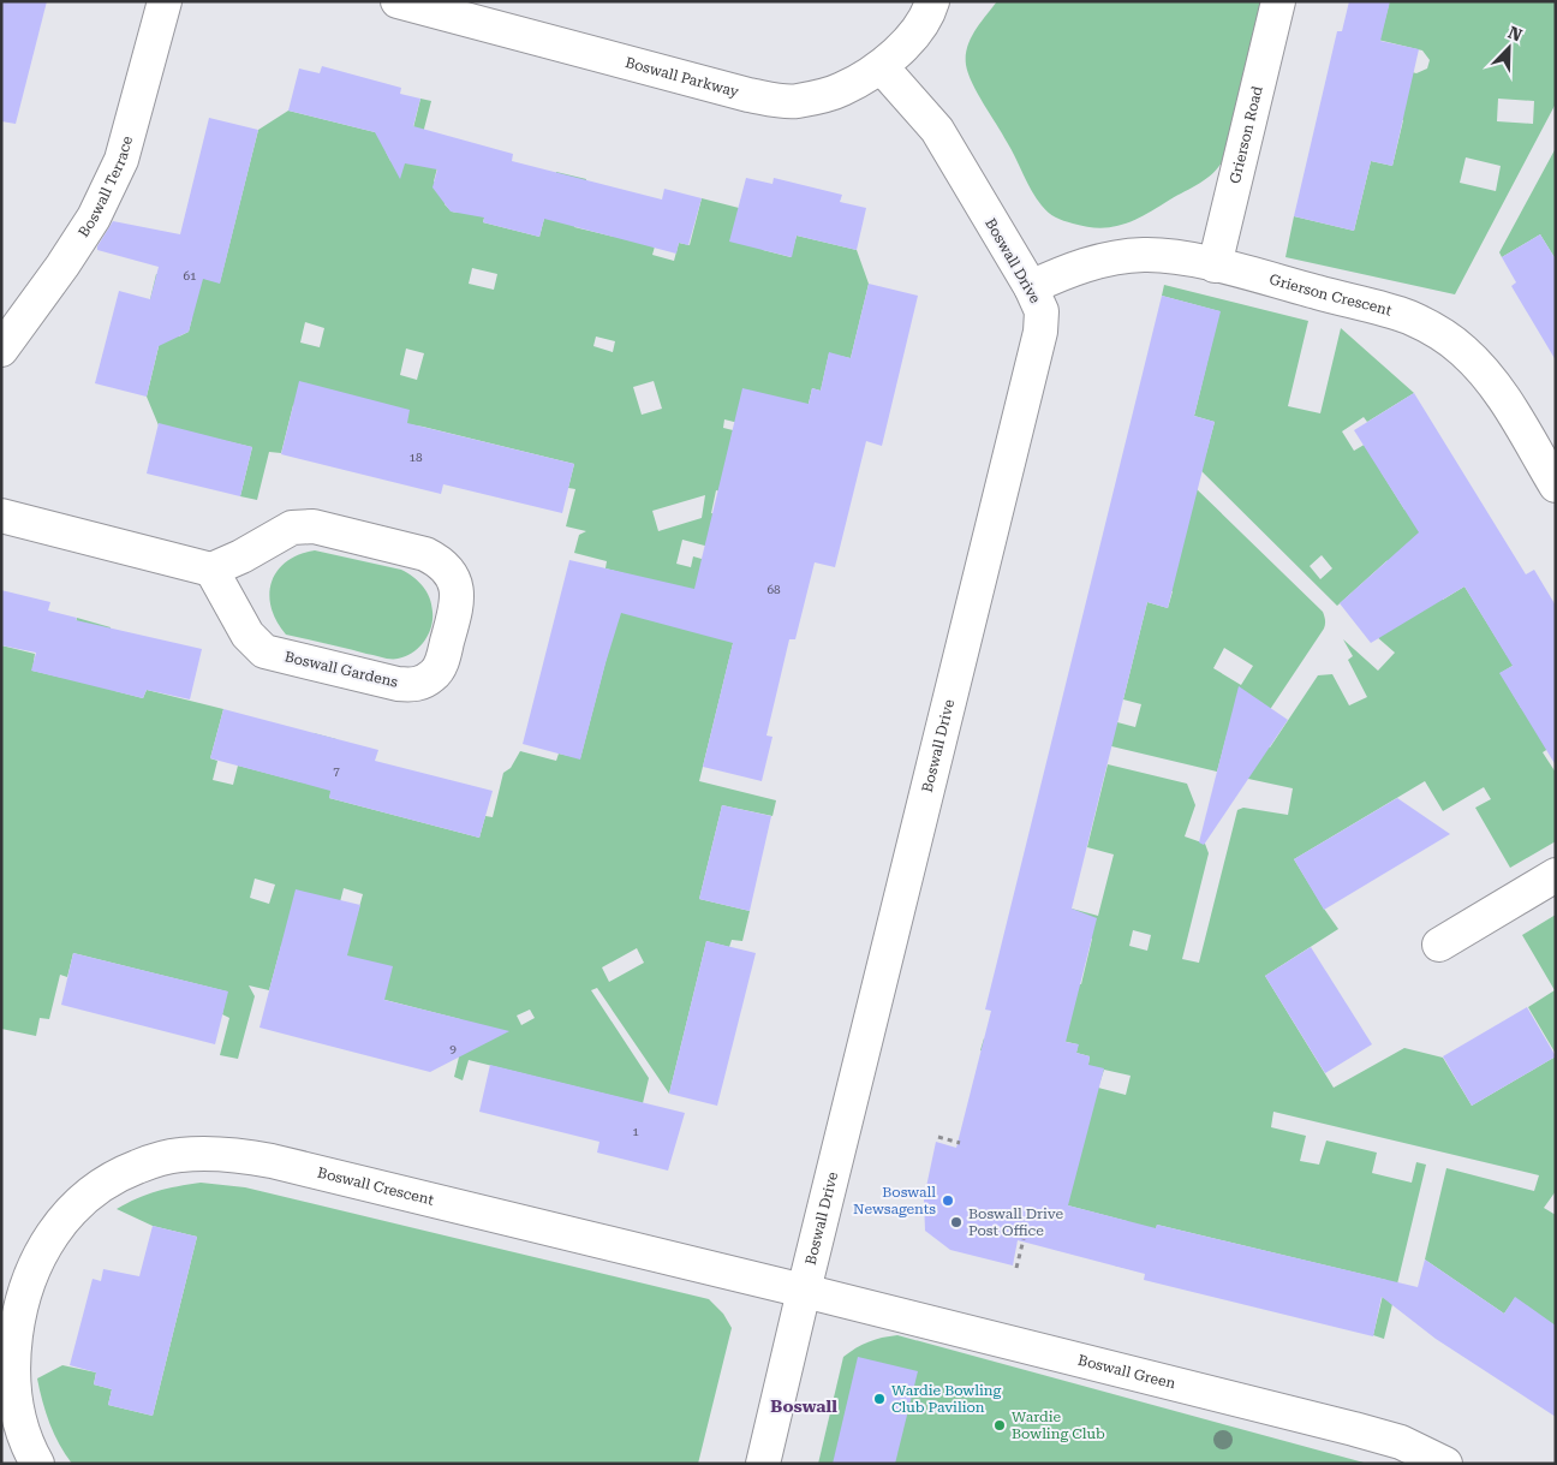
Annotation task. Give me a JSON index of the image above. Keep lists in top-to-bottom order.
{
  "streets": {
    "street": [
      "Boswall Parkway",
      "Grierson Road",
      "Boswall Terrace",
      "Boswall Drive",
      "Grierson Crescent",
      "Boswall Gardens",
      "Boswall Crescent",
      "Boswall Green"
    ]
  },
  "crossings": [
    ["Boswall Parkway", "Boswall Drive"],
    ["Grierson Road", "Grierson Crescent"],
    ["Boswall Drive", "Grierson Crescent"],
    ["Boswall Drive", "Boswall Crescent"],
    ["Boswall Drive", "Boswall Green"],
    ["Boswall Crescent", "Boswall Green"]
  ],
  "districts": ["Boswall"],
  "places": [
    "Boswall Newsagents",
    "Boswall Drive Post Office",
    "Wardie Bowling Club Pavilion",
    "Wardie Bowling Club"
  ],
  "house_numbers": [
    "61",
    "18",
    "68",
    "7",
    "9",
    "1"
  ],
  "north": "top right"
}
